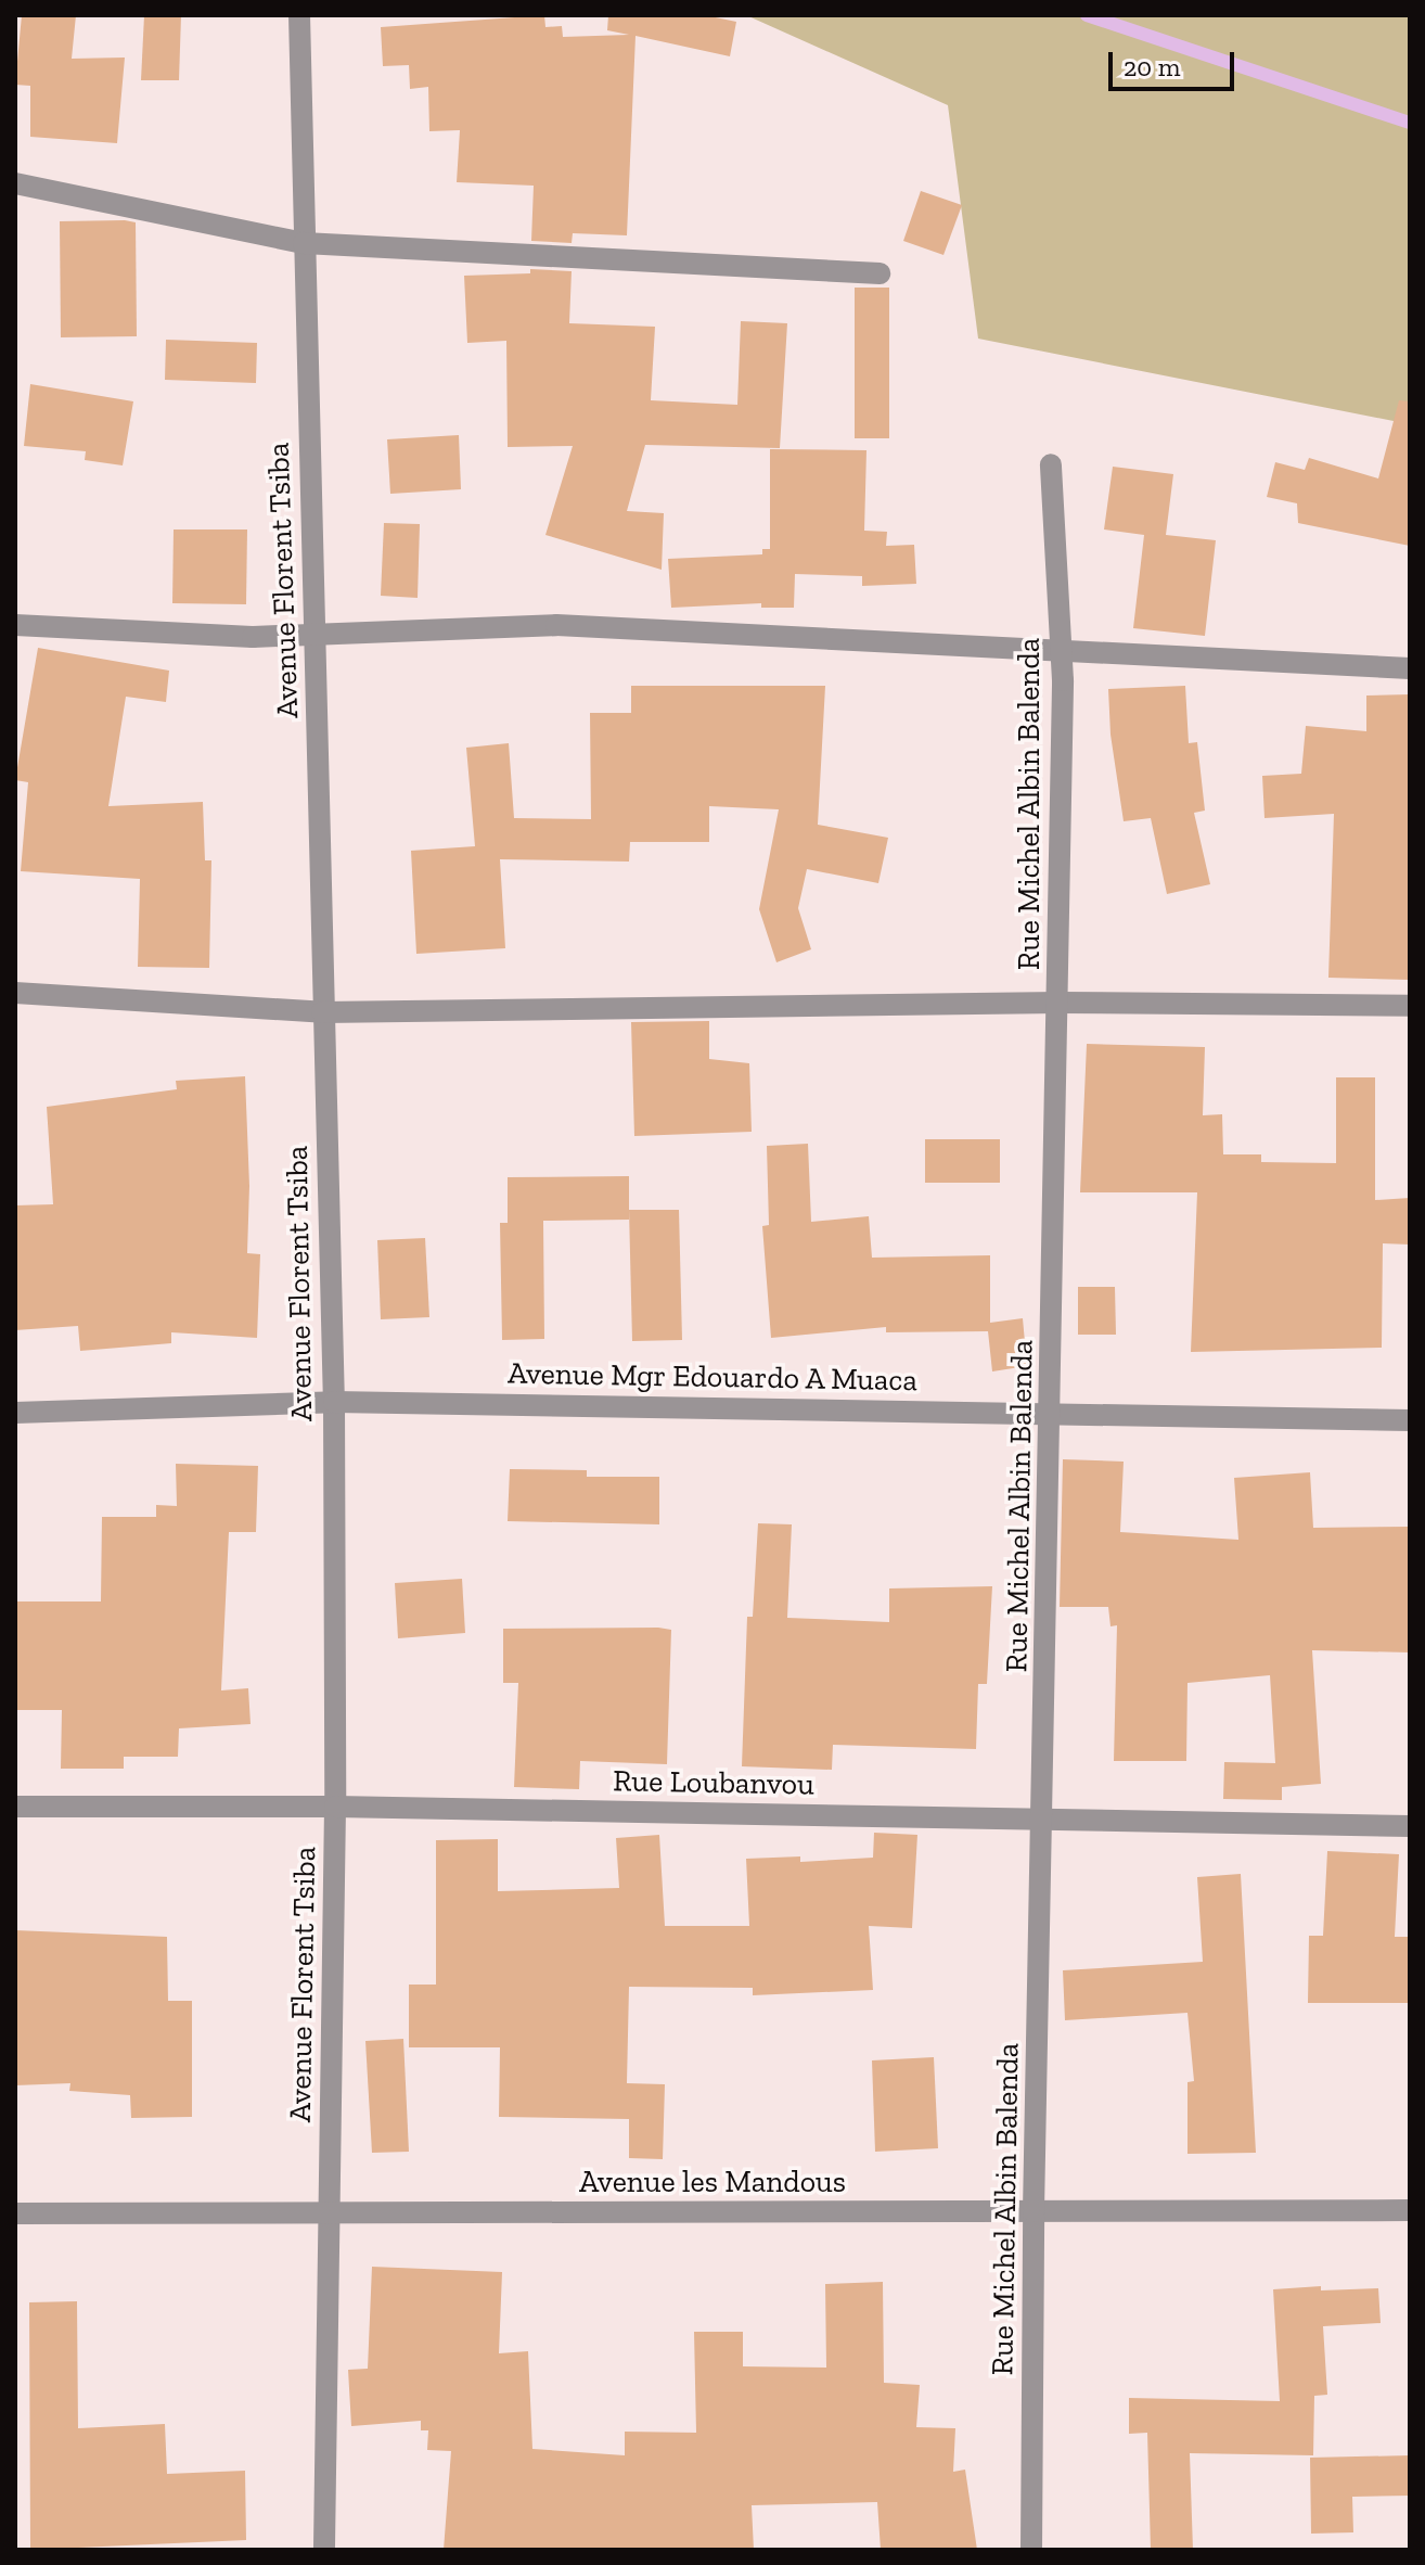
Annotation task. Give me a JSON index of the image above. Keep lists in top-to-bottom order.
{
  "streets": {
    "street": [
      "Avenue Florent Tsiba",
      "Rue Michel Albin Balenda",
      "Avenue Mgr Edouardo A Muaca",
      "Rue Loubanvou",
      "Avenue les Mandous"
    ]
  },
  "crossings": [
    ["Avenue Florent Tsiba", "Avenue Mgr Edouardo A Muaca"],
    ["Avenue Florent Tsiba", "Rue Loubanvou"],
    ["Avenue Florent Tsiba", "Avenue les Mandous"],
    ["Rue Michel Albin Balenda", "Avenue Mgr Edouardo A Muaca"],
    ["Rue Michel Albin Balenda", "Rue Loubanvou"],
    ["Rue Michel Albin Balenda", "Avenue les Mandous"]
  ],
  "scale_bar": "20 m"
}
